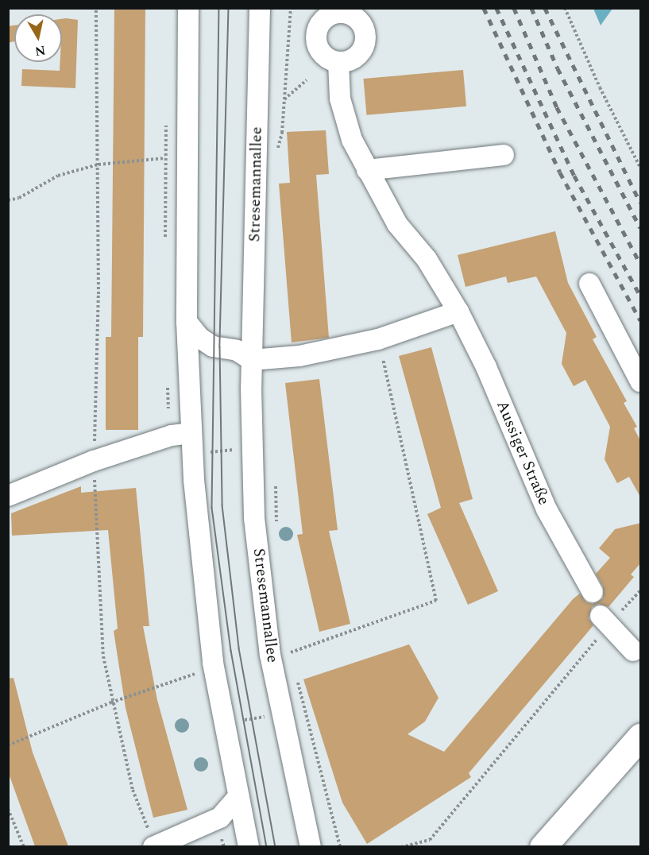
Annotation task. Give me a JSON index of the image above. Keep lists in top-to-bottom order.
{
  "streets": {
    "street": ["Stresemannallee", "Aussiger Straße"]
  },
  "north": "bottom"
}
